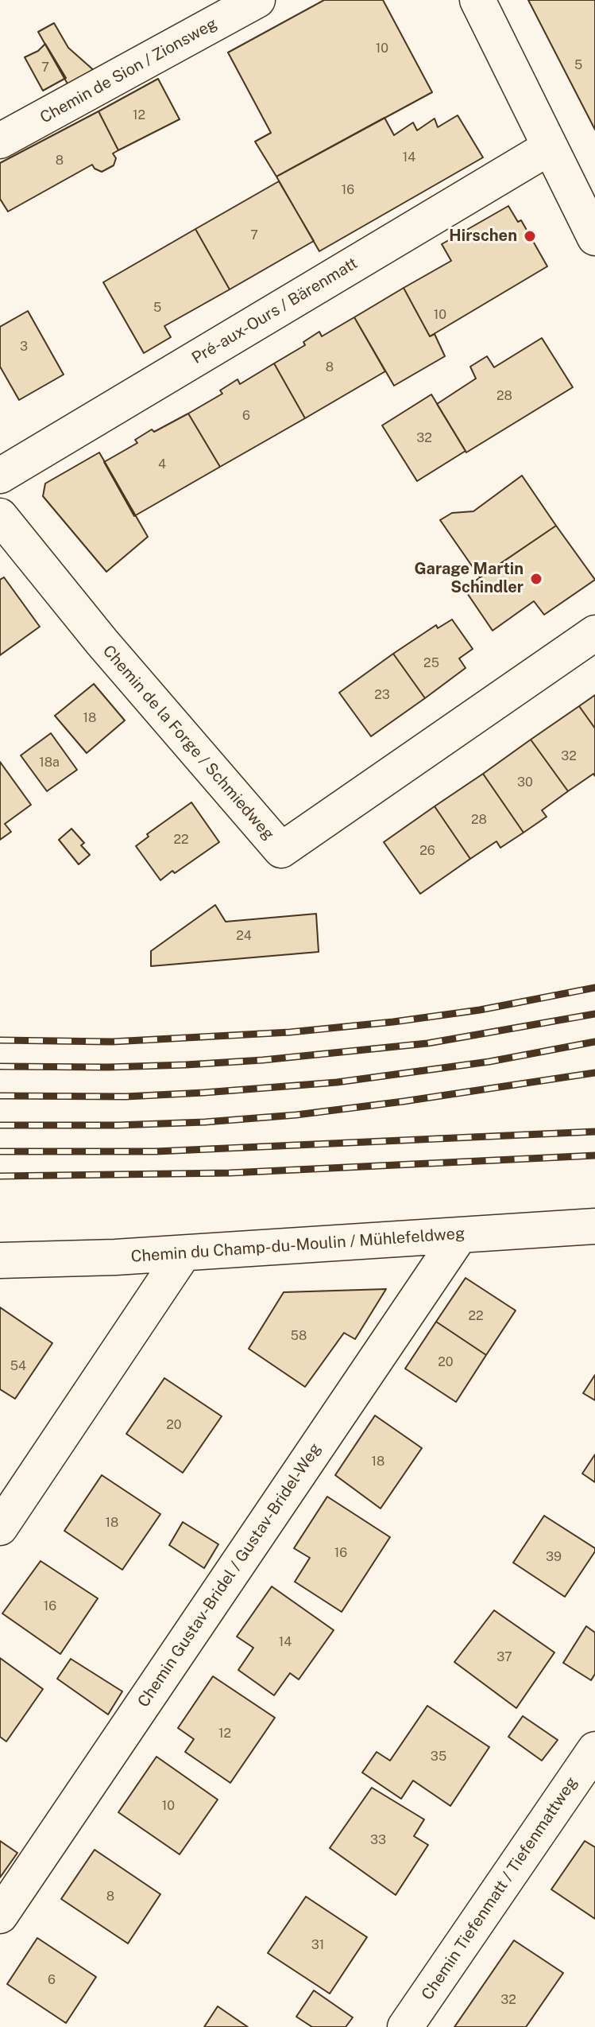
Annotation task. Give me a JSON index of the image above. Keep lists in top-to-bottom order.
{
  "streets": {
    "street": [
      "Chemin de Sion / Zionsweg",
      "Pré-aux-Ours / Bärenmatt",
      "Chemin de la Forge / Schmiedweg",
      "Chemin du Champ-du-Moulin / Mühlefeldweg",
      "Chemin Gustav-Bridel / Gustav-Bridel-Weg",
      "Chemin Tiefenmatt / Tiefenmattweg"
    ]
  },
  "crossings": [
    ["Chemin du Champ-du-Moulin / Mühlefeldweg", "Chemin Gustav-Bridel / Gustav-Bridel-Weg"]
  ],
  "places": ["Hirschen", "Garage Martin Schindler"],
  "house_numbers": [
    "10",
    "5",
    "7",
    "12",
    "14",
    "8",
    "16",
    "7",
    "5",
    "10",
    "3",
    "8",
    "28",
    "6",
    "32",
    "4",
    "25",
    "23",
    "18",
    "32",
    "18a",
    "30",
    "28",
    "22",
    "26",
    "24",
    "22",
    "58",
    "20",
    "54",
    "20",
    "18",
    "18",
    "16",
    "39",
    "16",
    "14",
    "37",
    "12",
    "35",
    "10",
    "33",
    "8",
    "31",
    "6",
    "32"
  ]
}
